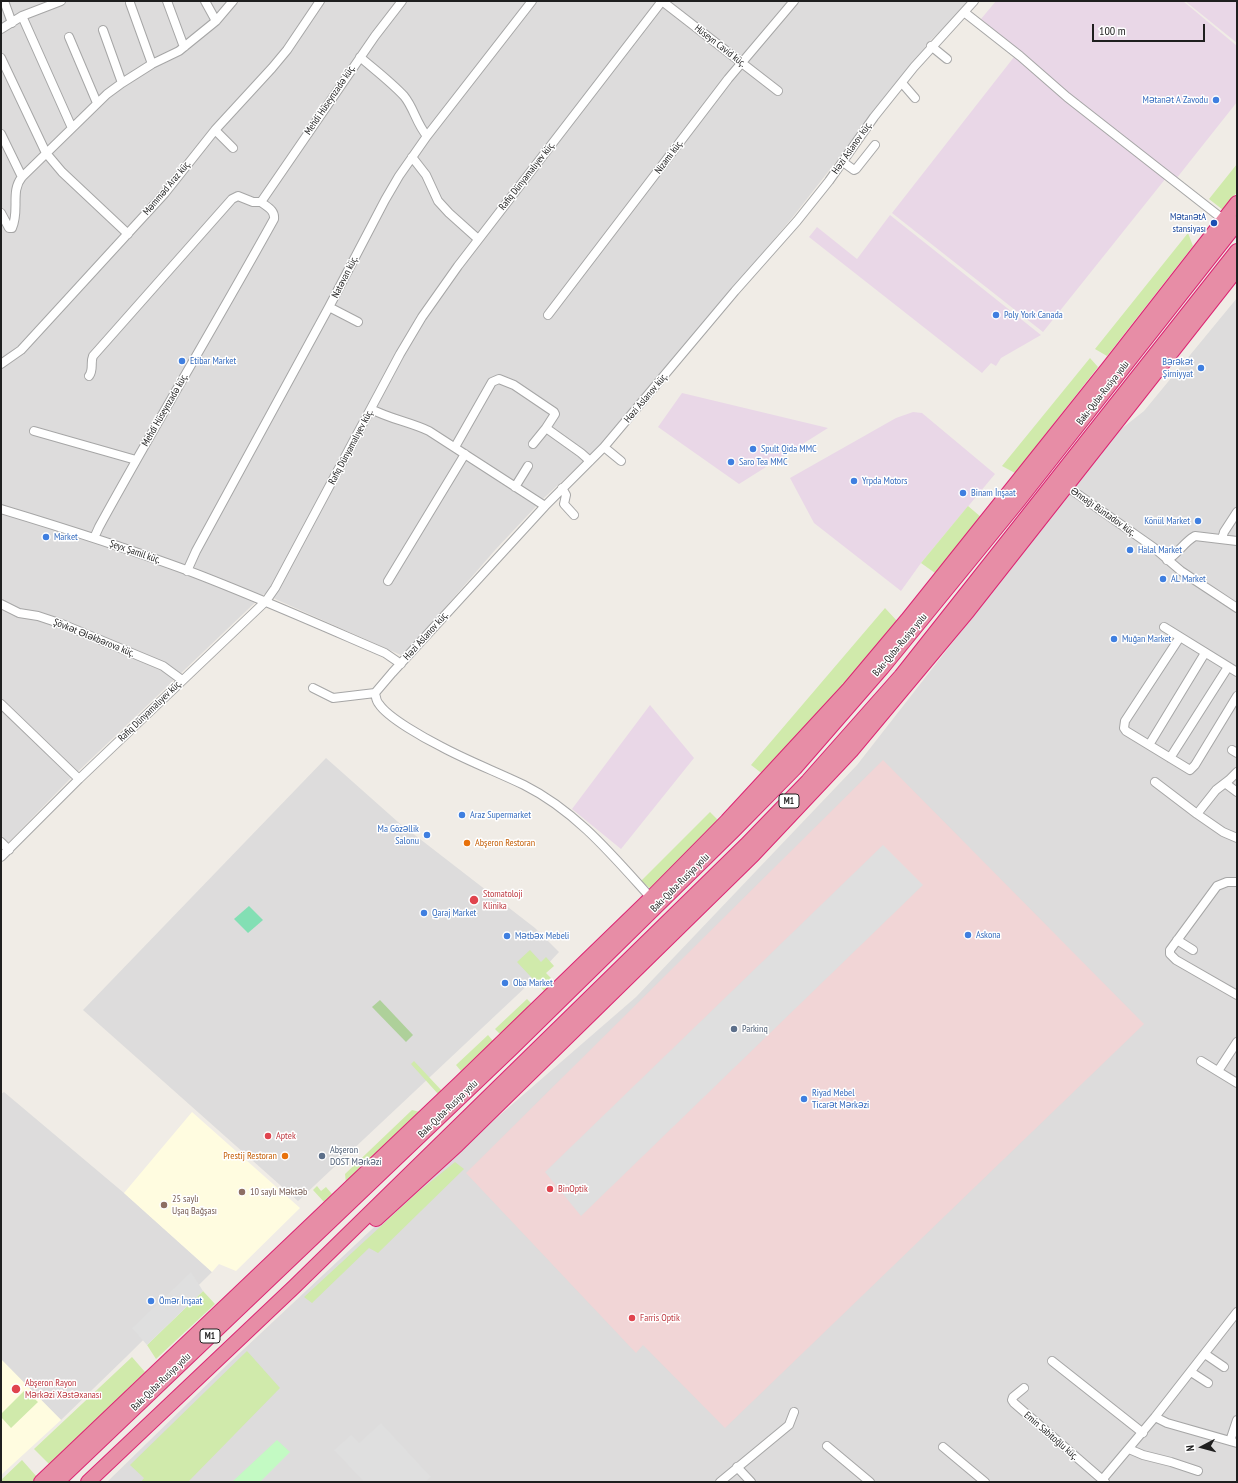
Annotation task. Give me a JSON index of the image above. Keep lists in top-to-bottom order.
{
  "streets": {
    "highway": ["Bakı-Quba-Rusiya yolu", "M1"],
    "street": [
      "Hüseyn Cavid küç.",
      "Mehdi Hüseynzadə küç.",
      "Həzi Aslanov küç.",
      "Nizami küç.",
      "Rafiq Dünyamalıyev küç.",
      "Məmməd Araz küç.",
      "Natəvan küç.",
      "Ənnağı Büntadov küç.",
      "Şeyx Şamil küç.",
      "Şövkət Ələkbərova küç.",
      "Emin Sabitoğlu küç."
    ]
  },
  "crossings": [
    ["Hüseyn Cavid küç.", "Nizami küç."],
    ["Hüseyn Cavid küç.", "Rafiq Dünyamalıyev küç."],
    ["Mehdi Hüseynzadə küç.", "Şeyx Şamil küç."],
    ["Həzi Aslanov küç.", "Şeyx Şamil küç."],
    ["Rafiq Dünyamalıyev küç.", "Şeyx Şamil küç."],
    ["Rafiq Dünyamalıyev küç.", "Şövkət Ələkbərova küç."],
    ["Natəvan küç.", "Şeyx Şamil küç."]
  ],
  "places": [
    "Mətanət A Zavodu",
    "MətanətA stansiyası",
    "Poly York Canada",
    "Etibar Market",
    "Bərəkət Şirniyyat",
    "Spult Qida MMC",
    "Saro Tea MMC",
    "Yrpda Motors",
    "Binam İnşaat",
    "Könül Market",
    "Market",
    "Halal Market",
    "AL Market",
    "Muğan Market",
    "Araz Supermarket",
    "Ma Gözəllik Salonu",
    "Abşeron Restoran",
    "Stomatoloji Klinika",
    "Qaraj Market",
    "Askona",
    "Mətbəx Mebeli",
    "Oba Market",
    "Parkinq",
    "Riyad Mebel Ticarət Mərkəzi",
    "Aptek",
    "Prestij Restoran",
    "Abşeron DOST Mərkəzi",
    "BinOptik",
    "10 saylı Məktəb",
    "25 saylı Uşaq Bağşası",
    "Ömər İnşaat",
    "Farris Optik",
    "Abşeron Rayon Mərkəzi Xəstəxanası"
  ],
  "scale_bar": "100 m",
  "north": "left"
}
